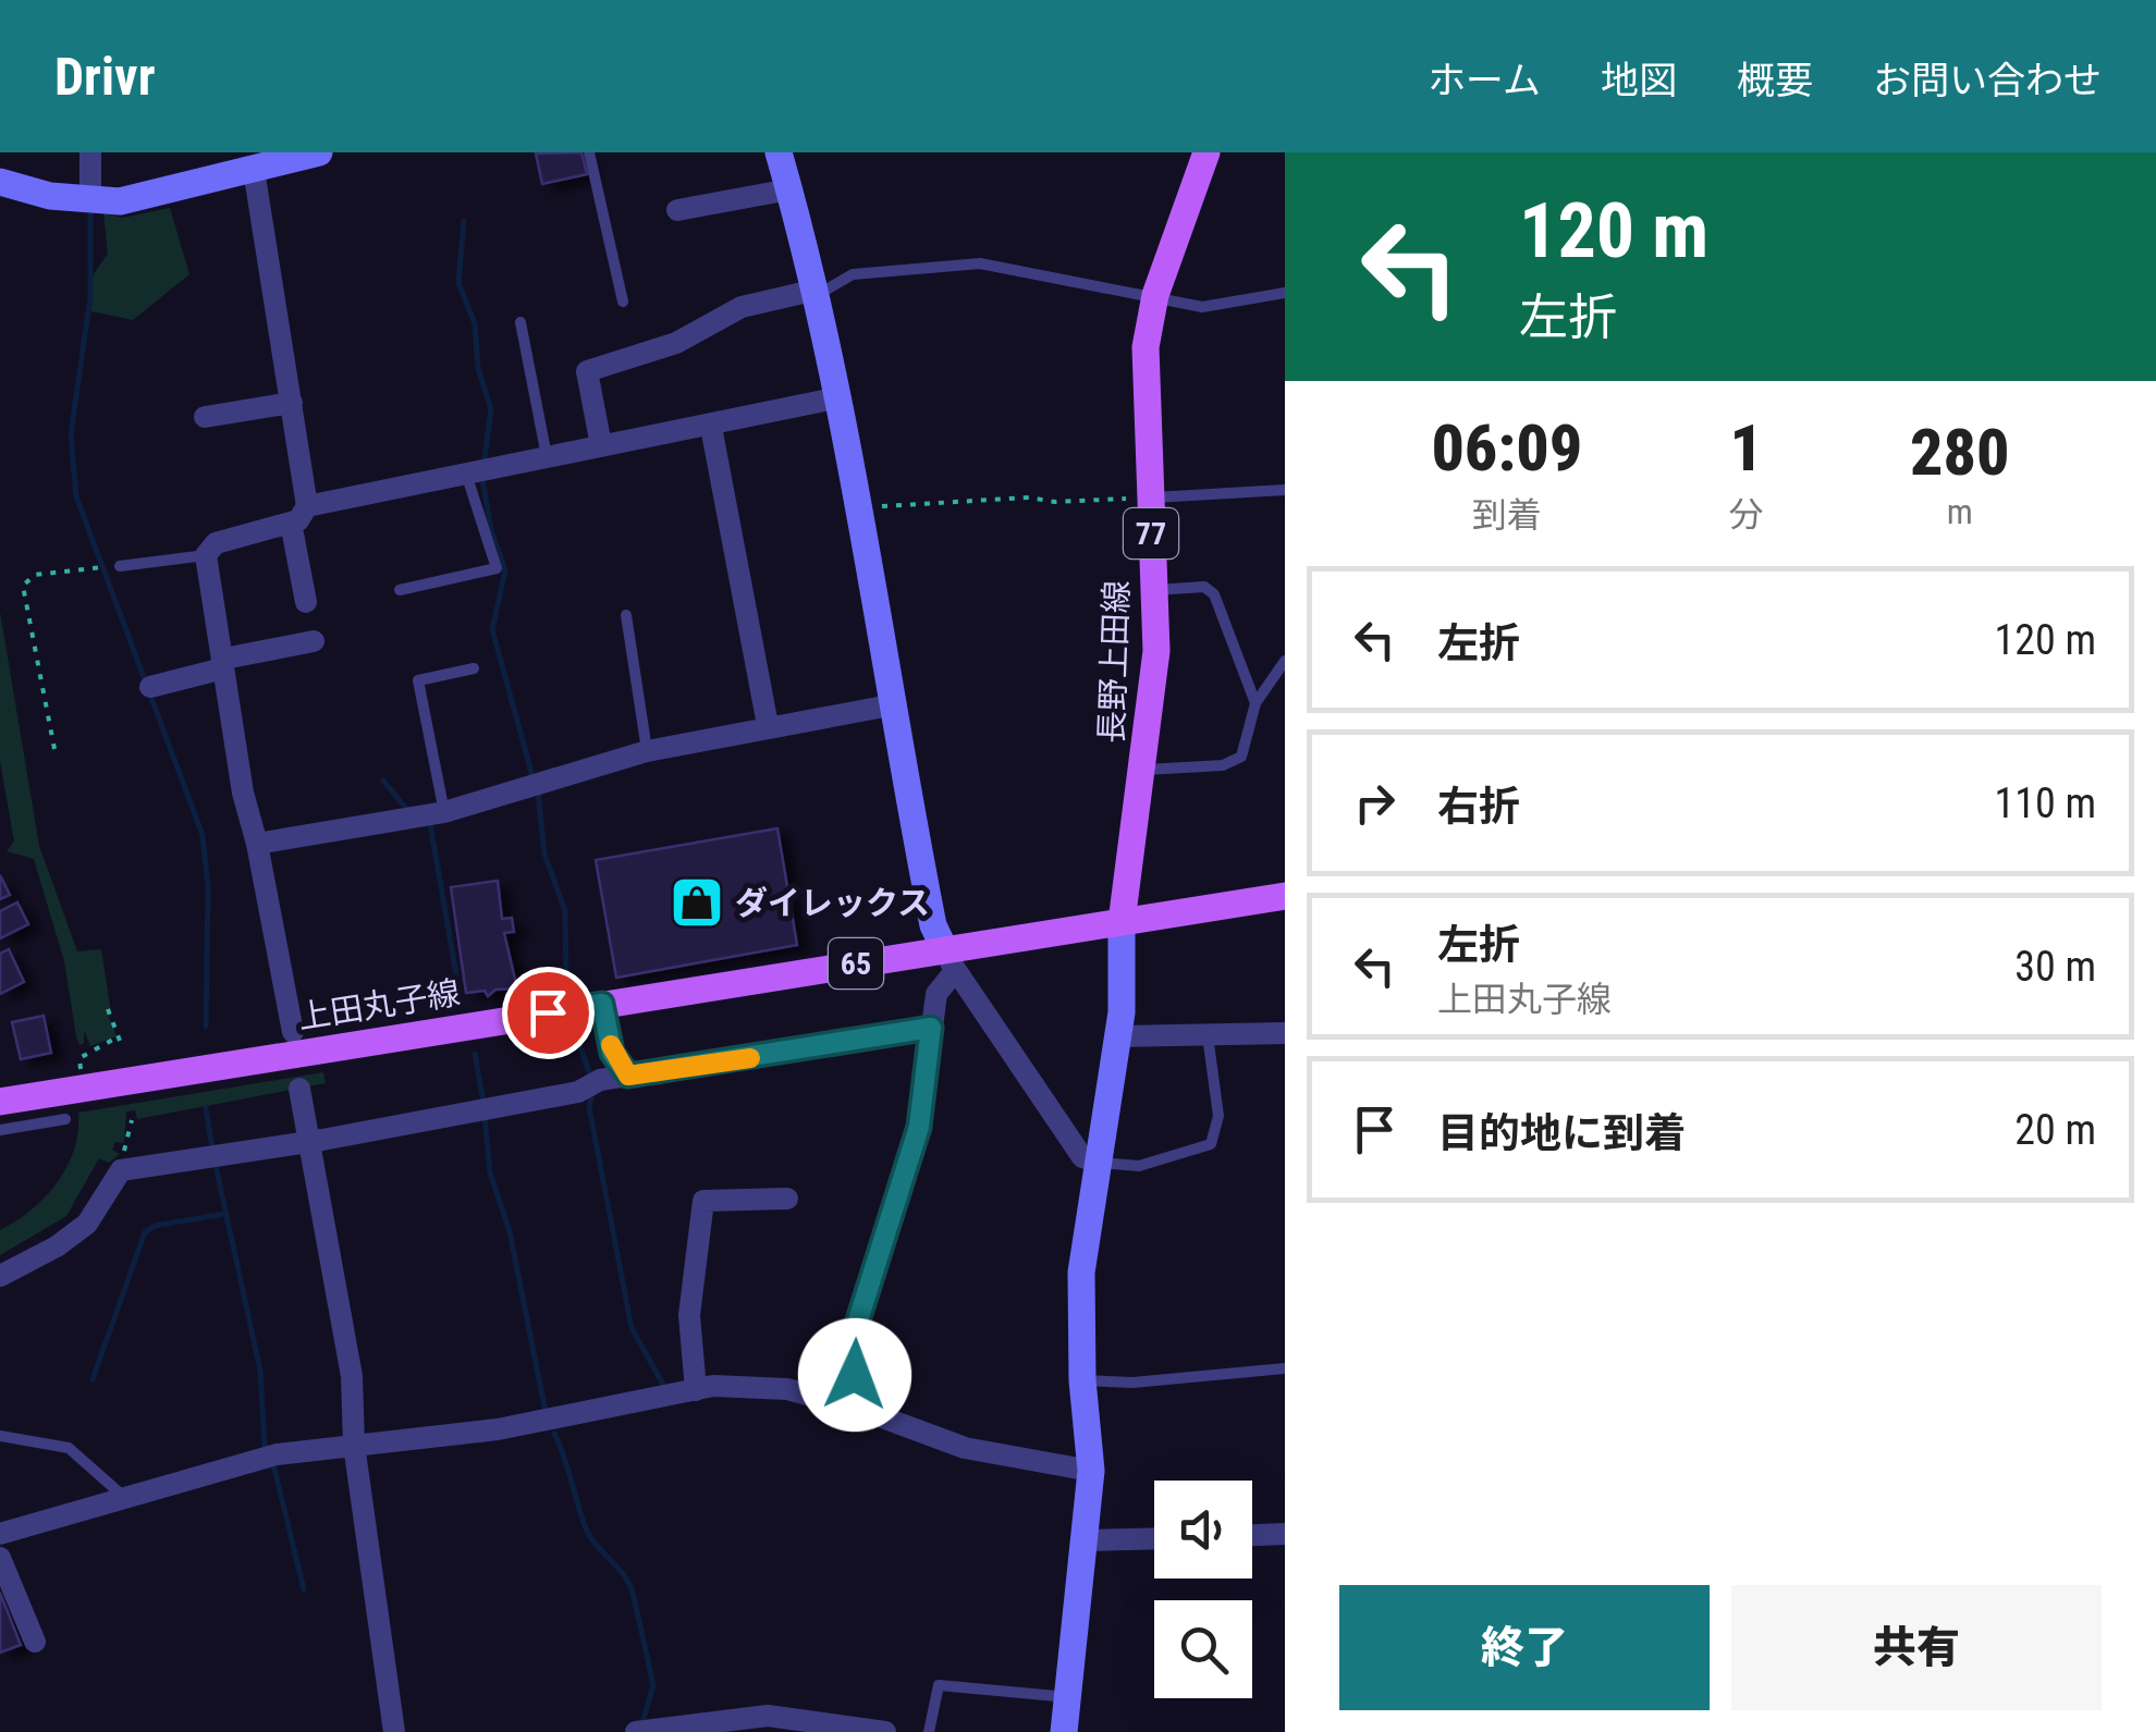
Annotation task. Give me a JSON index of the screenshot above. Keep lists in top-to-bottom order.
{
  "streets": {
    "main road": [
      "77",
      "長野上田線",
      "65",
      "上田丸子線"
    ]
  },
  "crossings": [
    ["長野上田線", "上田丸子線"]
  ],
  "places": {
    "shop": ["ダイレックス"]
  },
  "page": {
    "header": "Drivr",
    "nav": [
      "ホーム",
      "地図",
      "概要",
      "お問い合わせ"
    ],
    "turn": ["120 m", "左折"],
    "eta": [
      "06:09",
      "到着",
      "1",
      "分",
      "280",
      "m"
    ],
    "list": [
      {
        "name": "左折",
        "value": "120 m"
      },
      {
        "name": "右折",
        "value": "110 m"
      },
      {
        "name": "左折",
        "note": "上田丸子線",
        "value": "30 m"
      },
      {
        "name": "目的地に到着",
        "value": "20 m"
      }
    ],
    "buttons": ["終了", "共有"]
  }
}
